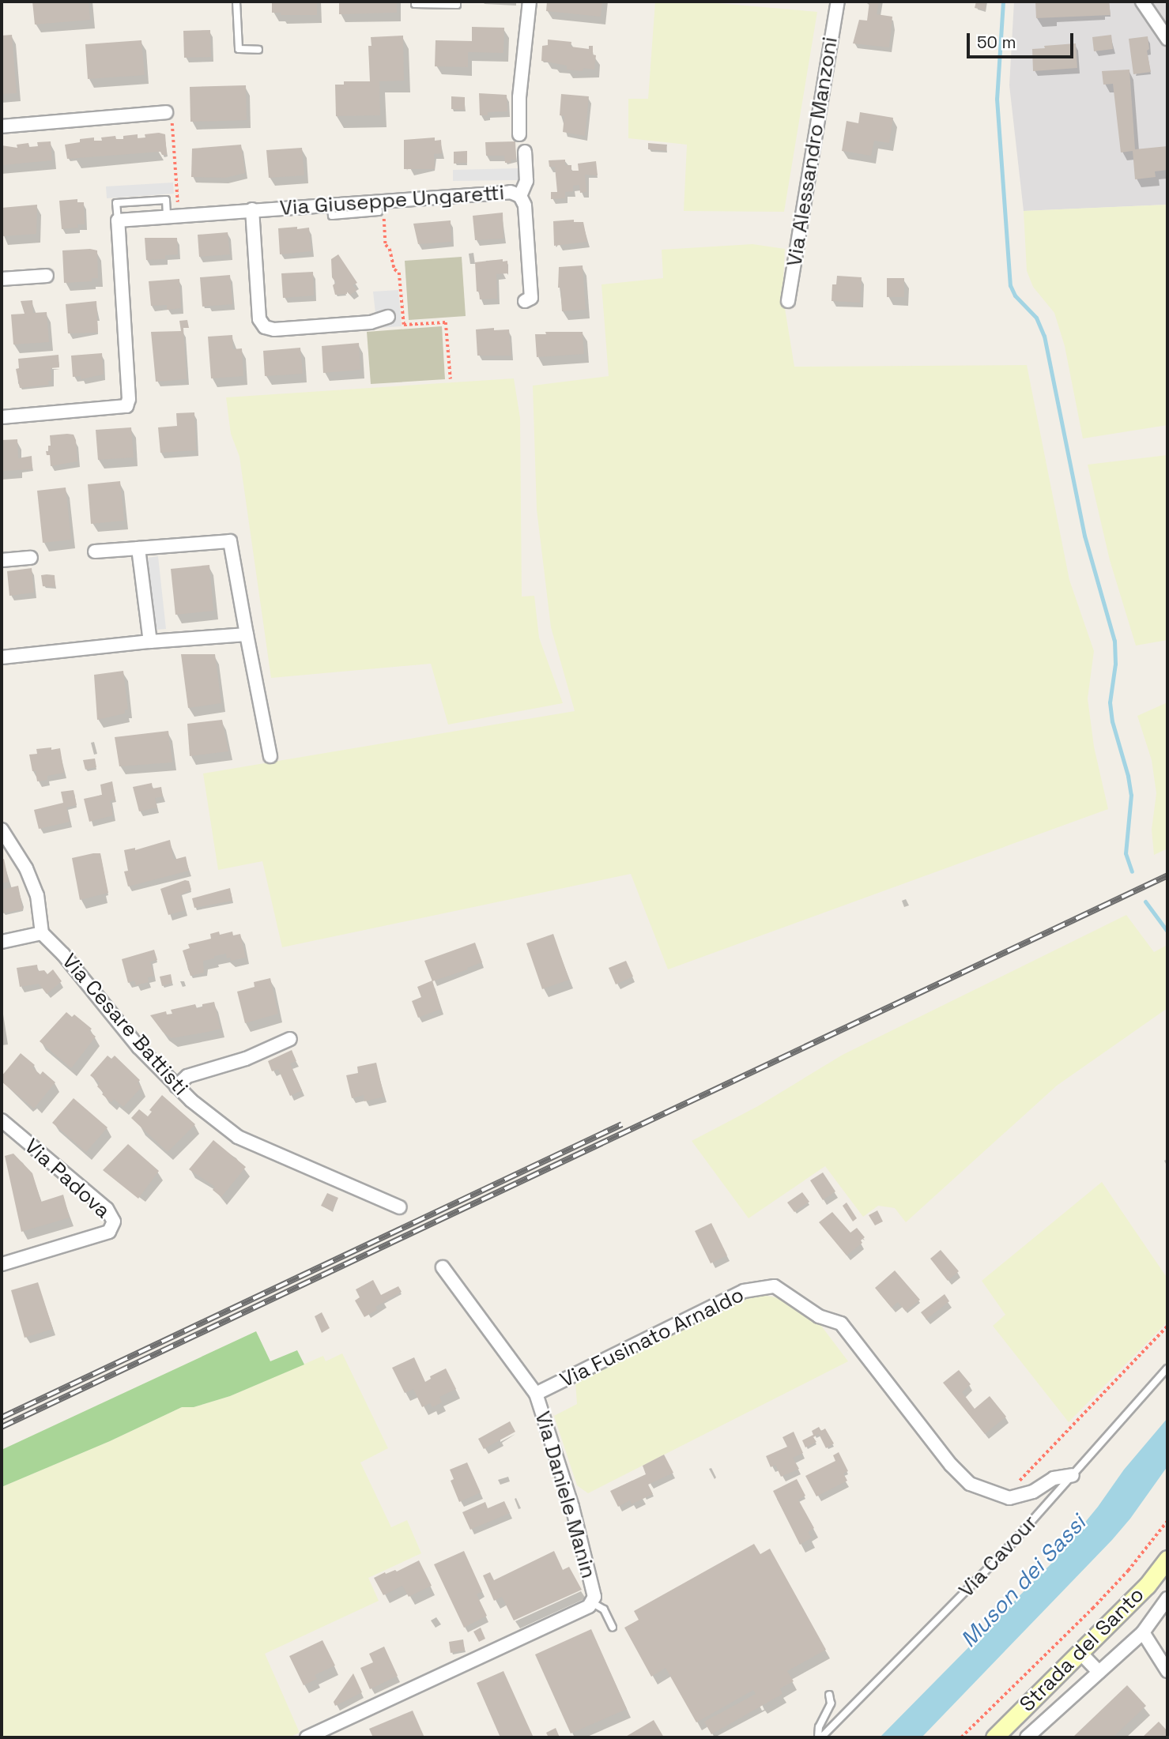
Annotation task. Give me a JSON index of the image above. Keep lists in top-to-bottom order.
{
  "streets": {
    "main road": ["Strada del Santo"],
    "street": [
      "Via Alessandro Manzoni",
      "Via Giuseppe Ungaretti",
      "Via Cesare Battisti",
      "Via Padova",
      "Via Fusinato Arnaldo",
      "Via Daniele Manin"
    ],
    "lane": ["Via Cavour"]
  },
  "crossings": [
    ["Via Fusinato Arnaldo", "Via Daniele Manin"],
    ["Via Fusinato Arnaldo", "Via Cavour"]
  ],
  "water": ["Muson dei Sassi"],
  "scale_bar": "50 m"
}
